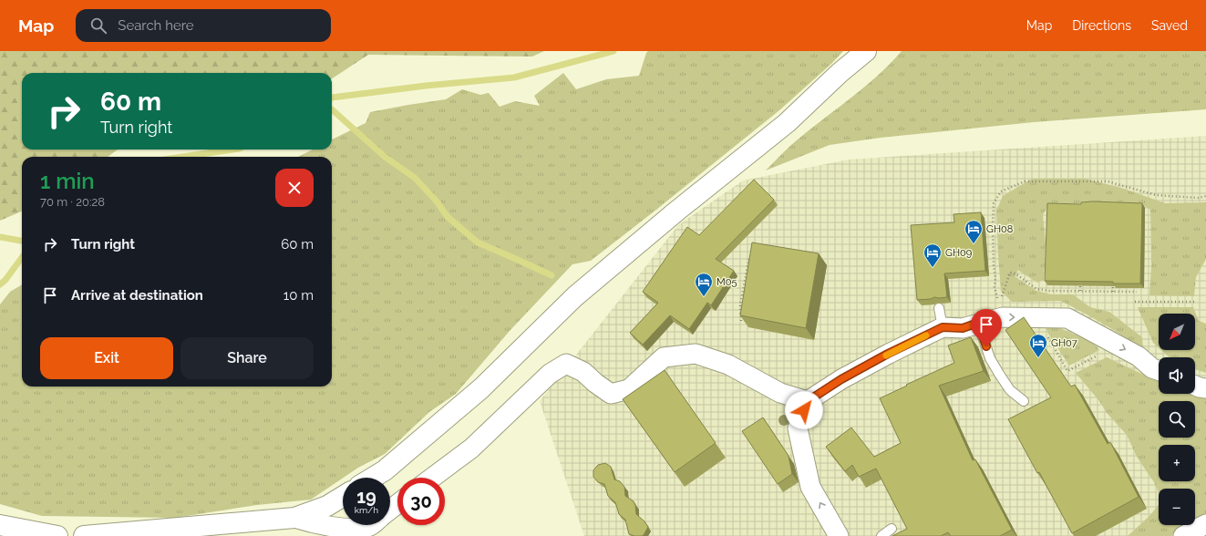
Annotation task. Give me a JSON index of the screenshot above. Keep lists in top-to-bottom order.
{
  "places": {
    "hotel": [
      "GH08",
      "GH09",
      "M05",
      "GH07"
    ]
  },
  "north": "bottom left",
  "page": {
    "header": "Map",
    "search": "Search here",
    "nav": ["Map", "Directions", "Saved"],
    "turn": ["60 m", "Turn right"],
    "heading": ["1 min", "70 m · 20:28"],
    "list": [
      {
        "name": "Turn right",
        "value": "60 m"
      },
      {
        "name": "Arrive at destination",
        "value": "10 m"
      }
    ],
    "map_buttons": ["+", "−"],
    "buttons": ["Exit", "Share"],
    "speed": "19 km/h",
    "limit": "30"
  }
}
